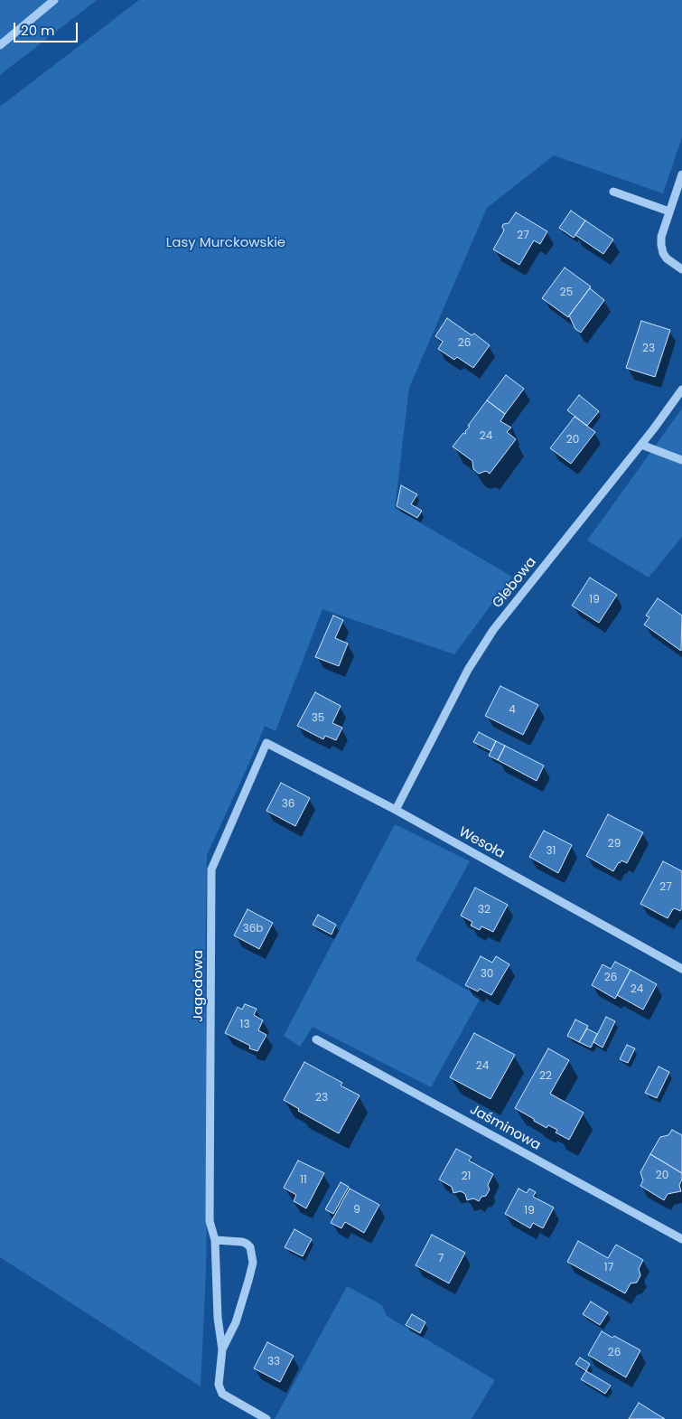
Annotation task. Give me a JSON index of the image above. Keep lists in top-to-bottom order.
{
  "streets": {
    "street": [
      "Glebowa",
      "Wesoła",
      "Jagodowa",
      "Jaśminowa"
    ]
  },
  "crossings": [
    ["Glebowa", "Wesoła"],
    ["Wesoła", "Jagodowa"]
  ],
  "parks": ["Lasy Murckowskie"],
  "house_numbers": [
    "27",
    "25",
    "26",
    "23",
    "24",
    "20",
    "19",
    "4",
    "35",
    "36",
    "29",
    "31",
    "27",
    "32",
    "36b",
    "30",
    "26",
    "24",
    "13",
    "24",
    "22",
    "23",
    "20",
    "21",
    "11",
    "9",
    "19",
    "7",
    "17",
    "26",
    "33"
  ],
  "scale_bar": "20 m"
}
